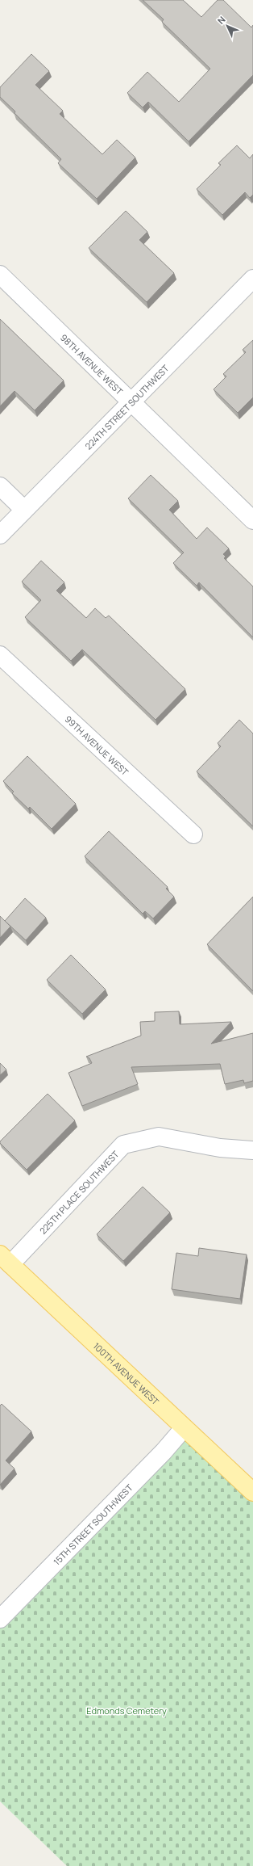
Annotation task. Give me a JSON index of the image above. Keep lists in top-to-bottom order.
{
  "streets": {
    "main road": ["100TH AVENUE WEST"],
    "street": [
      "98TH AVENUE WEST",
      "224TH STREET SOUTHWEST",
      "99TH AVENUE WEST",
      "225TH PLACE SOUTHWEST",
      "15TH STREET SOUTHWEST"
    ]
  },
  "crossings": [
    ["98TH AVENUE WEST", "224TH STREET SOUTHWEST"],
    ["225TH PLACE SOUTHWEST", "100TH AVENUE WEST"],
    ["100TH AVENUE WEST", "15TH STREET SOUTHWEST"]
  ],
  "parks": ["Edmonds Cemetery"],
  "north": "top left"
}
